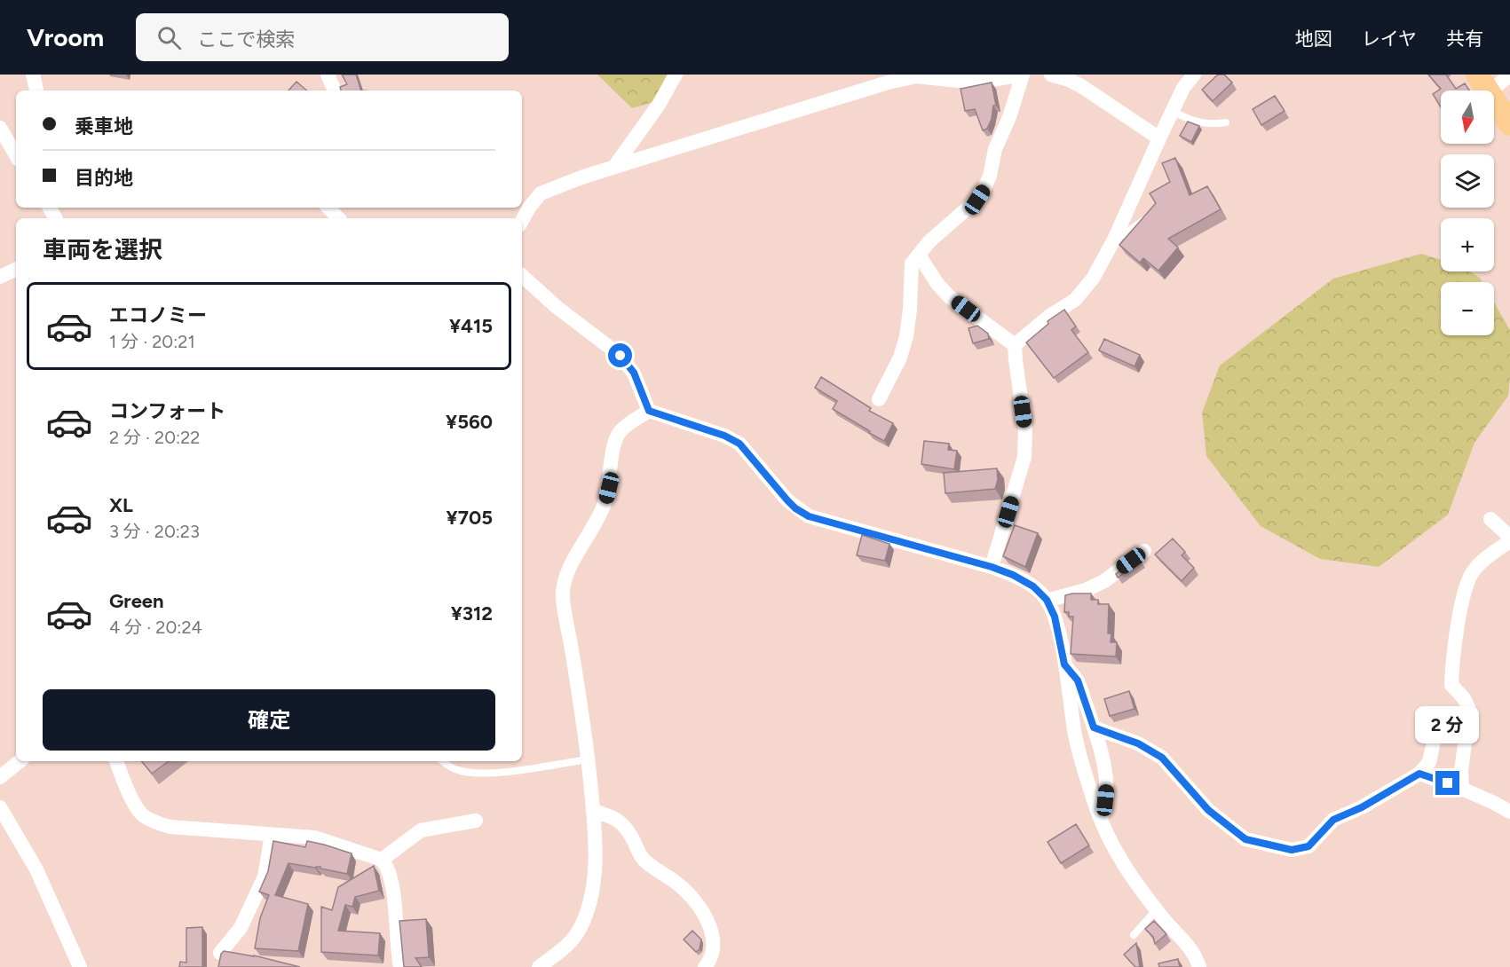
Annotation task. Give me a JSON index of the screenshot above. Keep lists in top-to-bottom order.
{
  "north": "bottom",
  "page": {
    "header": "Vroom",
    "search": "ここで検索",
    "nav": ["地図", "レイヤ", "共有"],
    "map_buttons": ["+", "−"],
    "banner": ["乗車地", "目的地"],
    "heading": "車両を選択",
    "list": [
      {
        "name": "エコノミー",
        "note": "1 分 · 20:21",
        "value": "¥415"
      },
      {
        "name": "コンフォート",
        "note": "2 分 · 20:22",
        "value": "¥560"
      },
      {
        "name": "XL",
        "note": "3 分 · 20:23",
        "value": "¥705"
      },
      {
        "name": "Green",
        "note": "4 分 · 20:24",
        "value": "¥312"
      }
    ],
    "buttons": "確定",
    "bubble": "2 分"
  }
}
